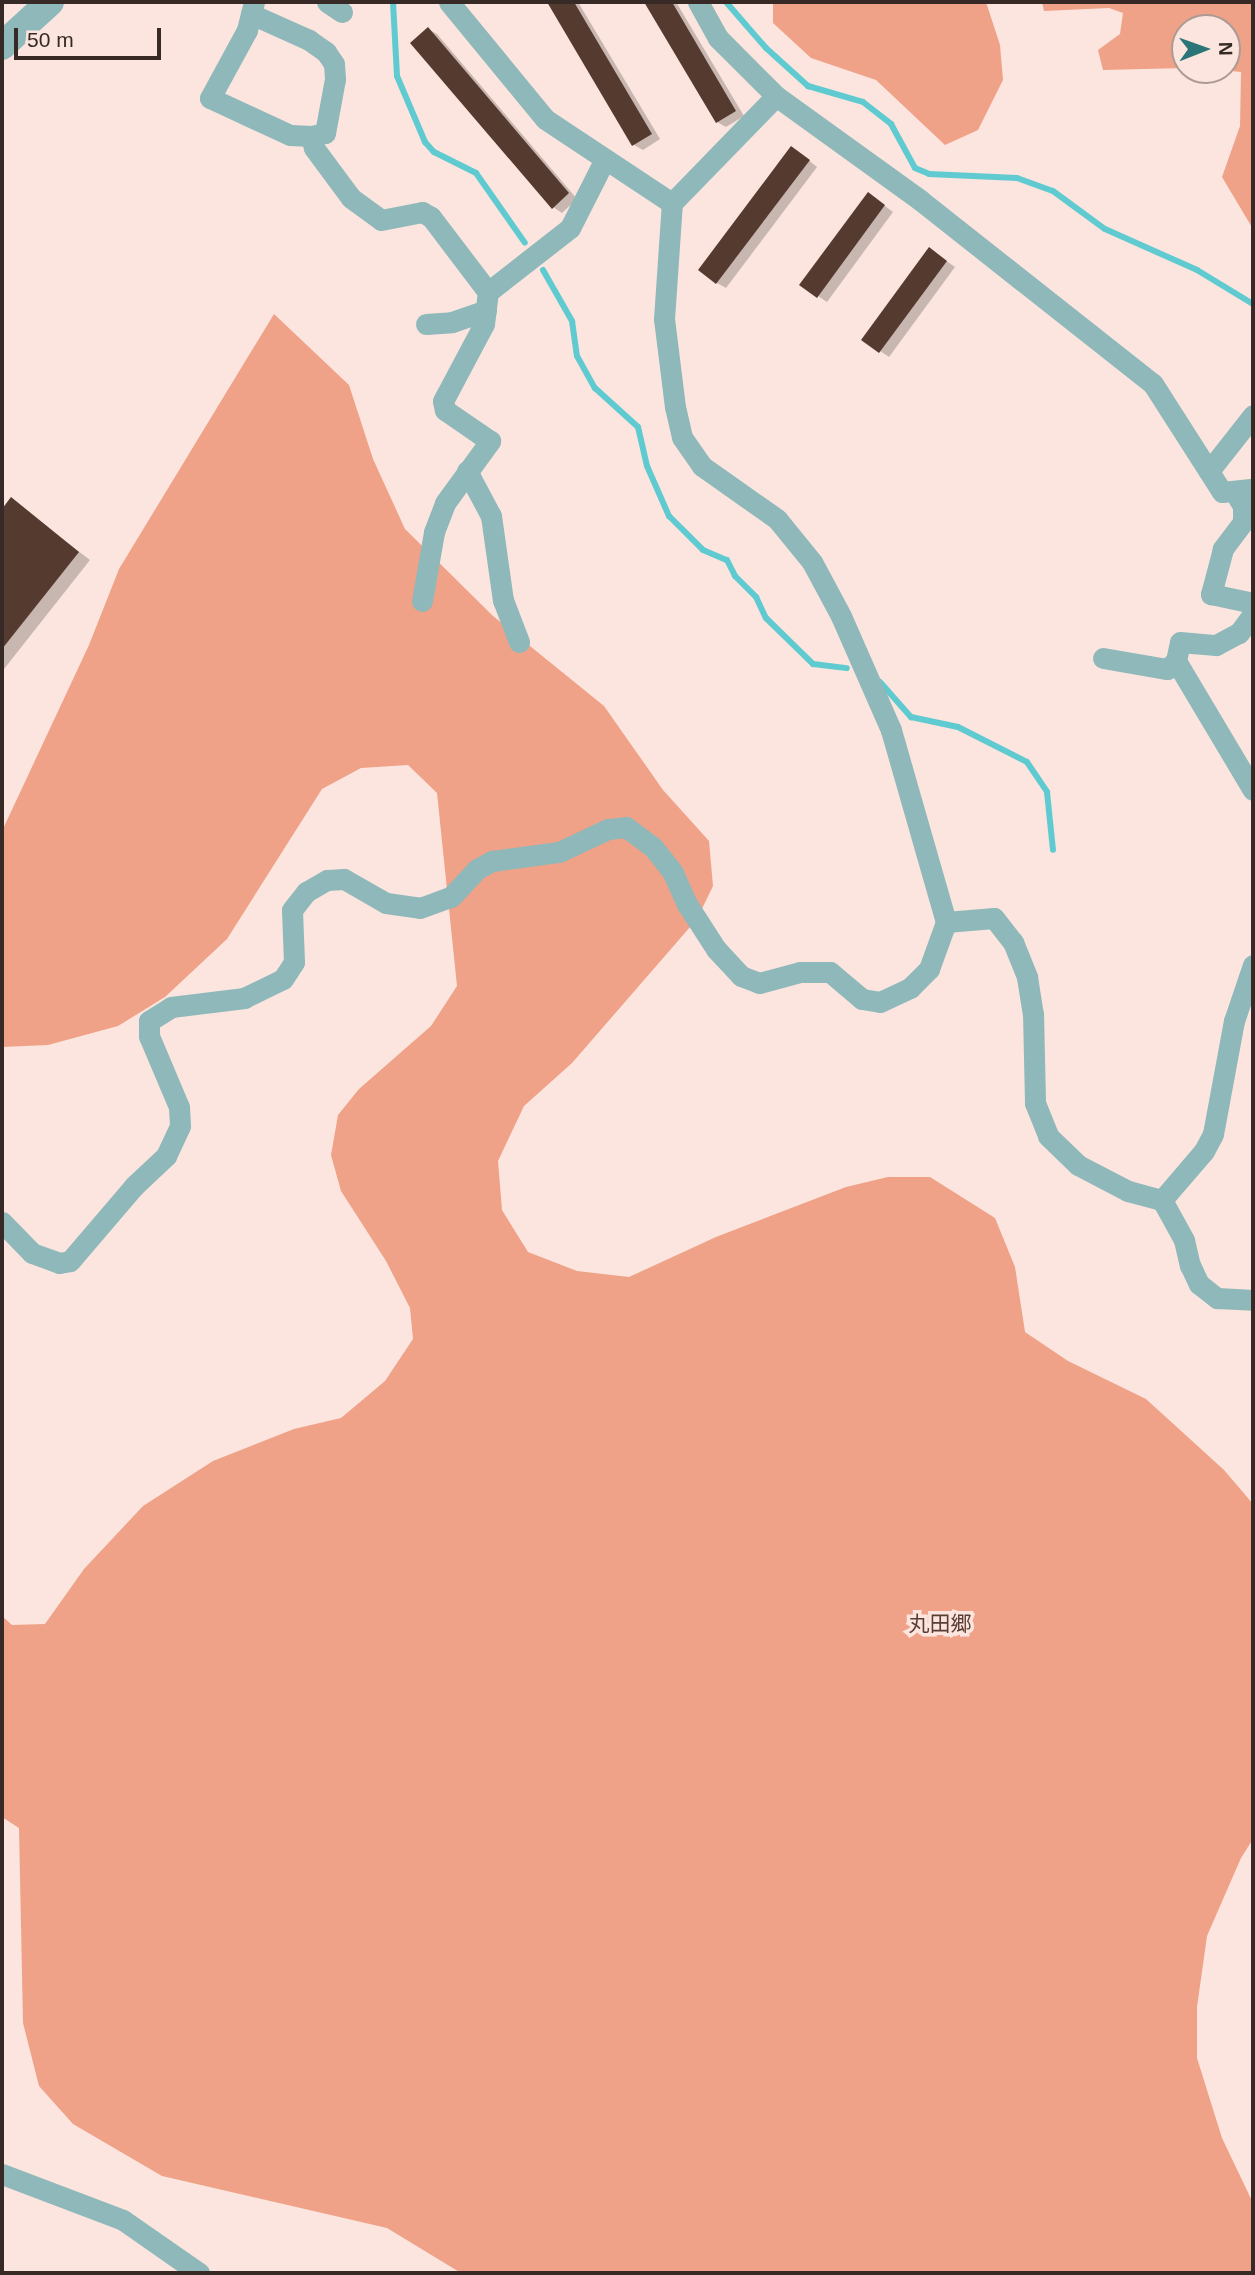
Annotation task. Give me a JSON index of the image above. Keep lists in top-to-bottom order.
{
  "districts": ["丸田郷"],
  "scale_bar": "50 m",
  "north": "right"
}
